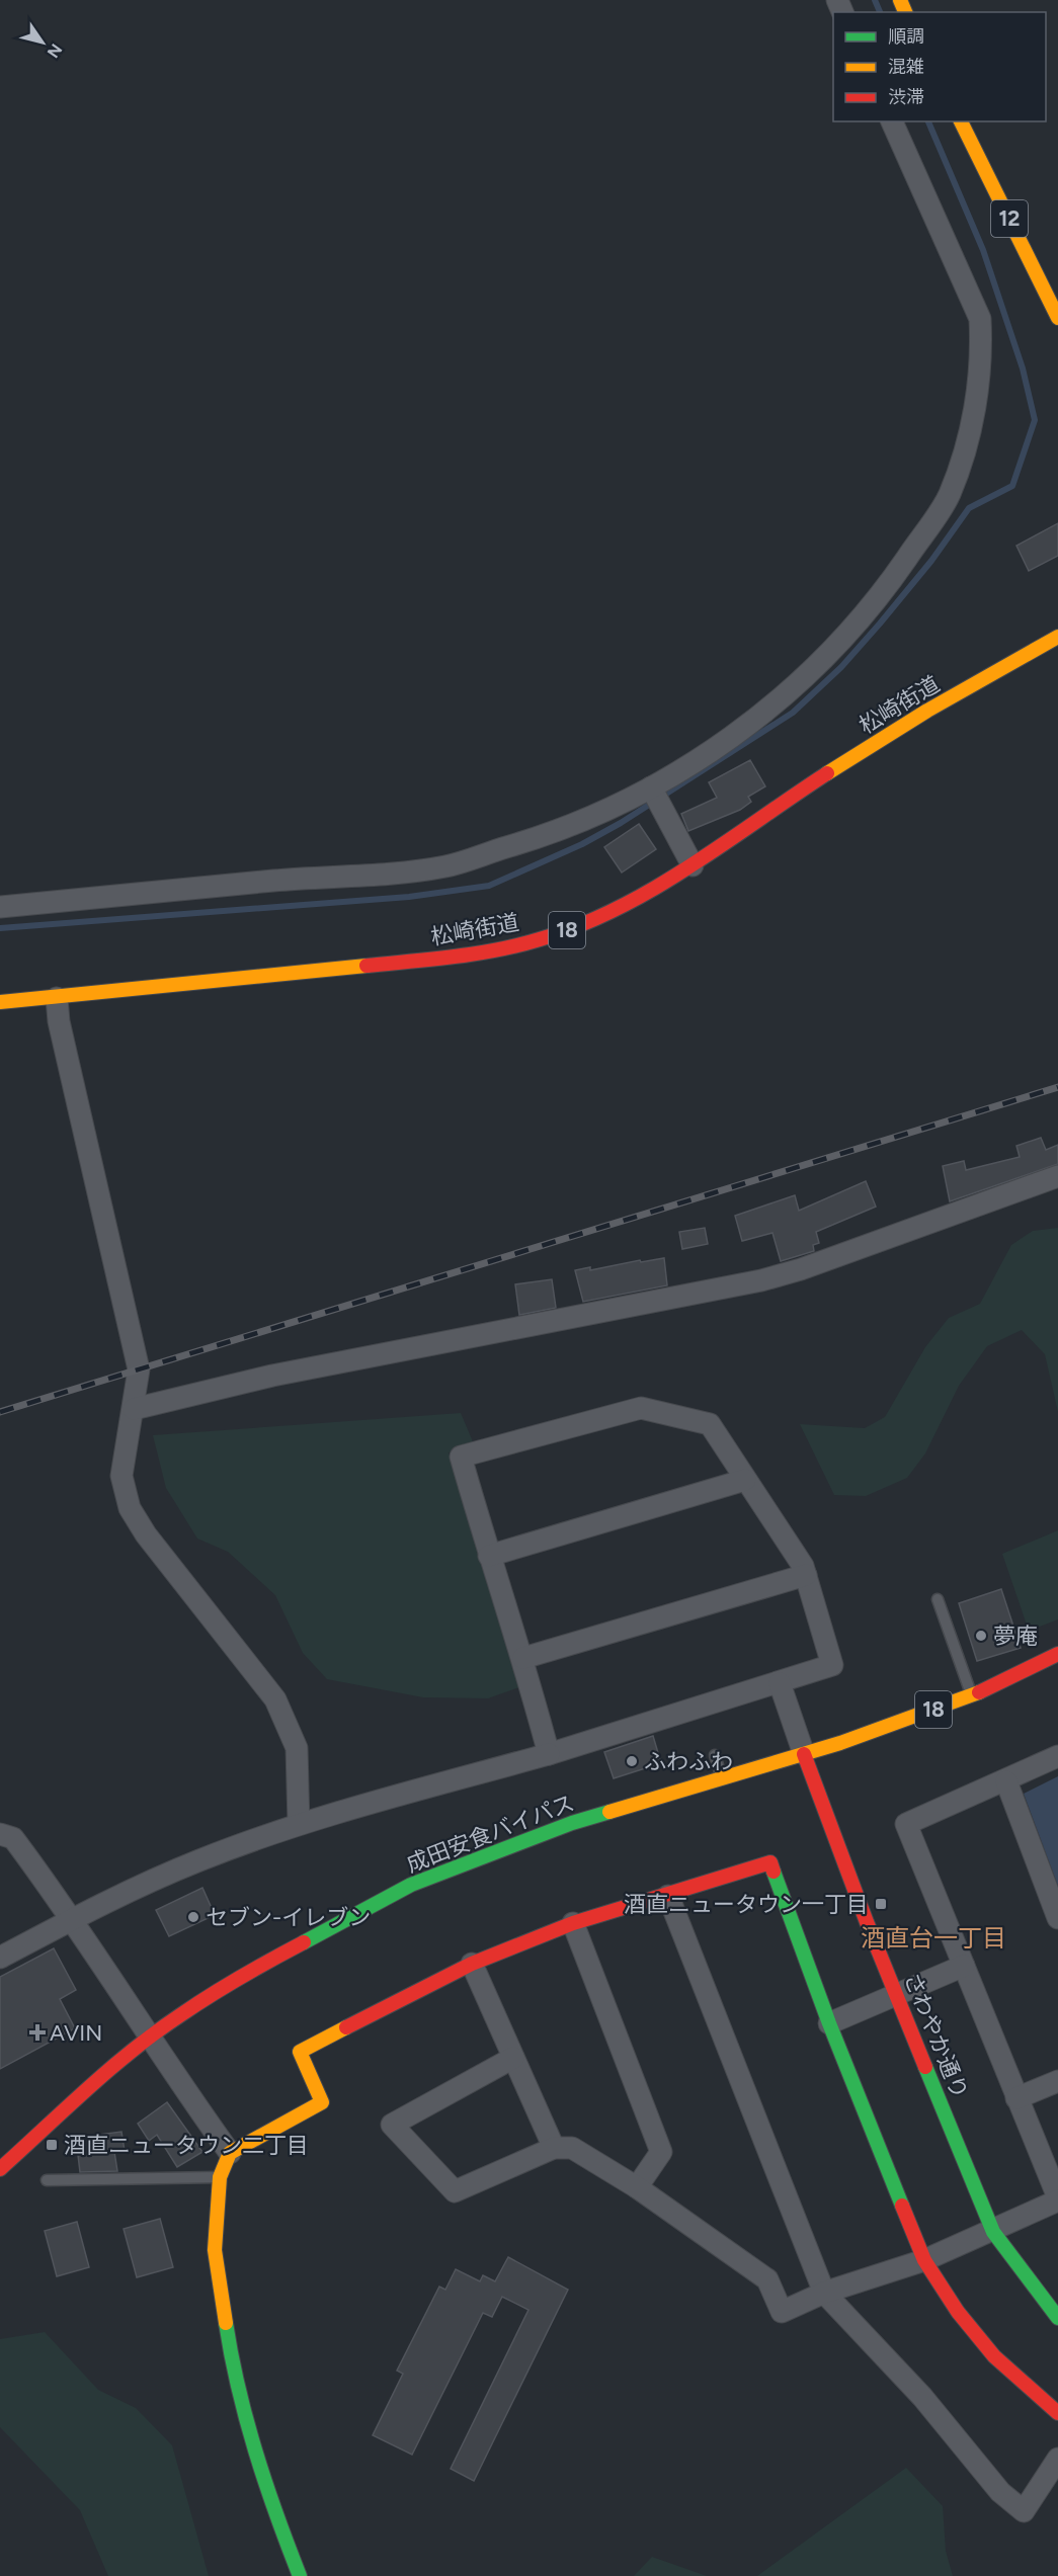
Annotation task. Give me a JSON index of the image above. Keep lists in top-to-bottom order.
{
  "streets": {
    "main road": [
      "12",
      "松崎街道",
      "18",
      "成田安食バイパス",
      "さわやか通り"
    ]
  },
  "crossings": [
    ["成田安食バイパス", "さわやか通り"]
  ],
  "districts": ["酒直台一丁目"],
  "places": {
    "other": ["夢庵", "ふわふわ", "セブン-イレブン"],
    "transit": ["酒直ニュータウン一丁目", "酒直ニュータウン二丁目"],
    "health": ["AVIN"]
  },
  "legend": ["順調", "混雑", "渋滞"],
  "north": "bottom right"
}
